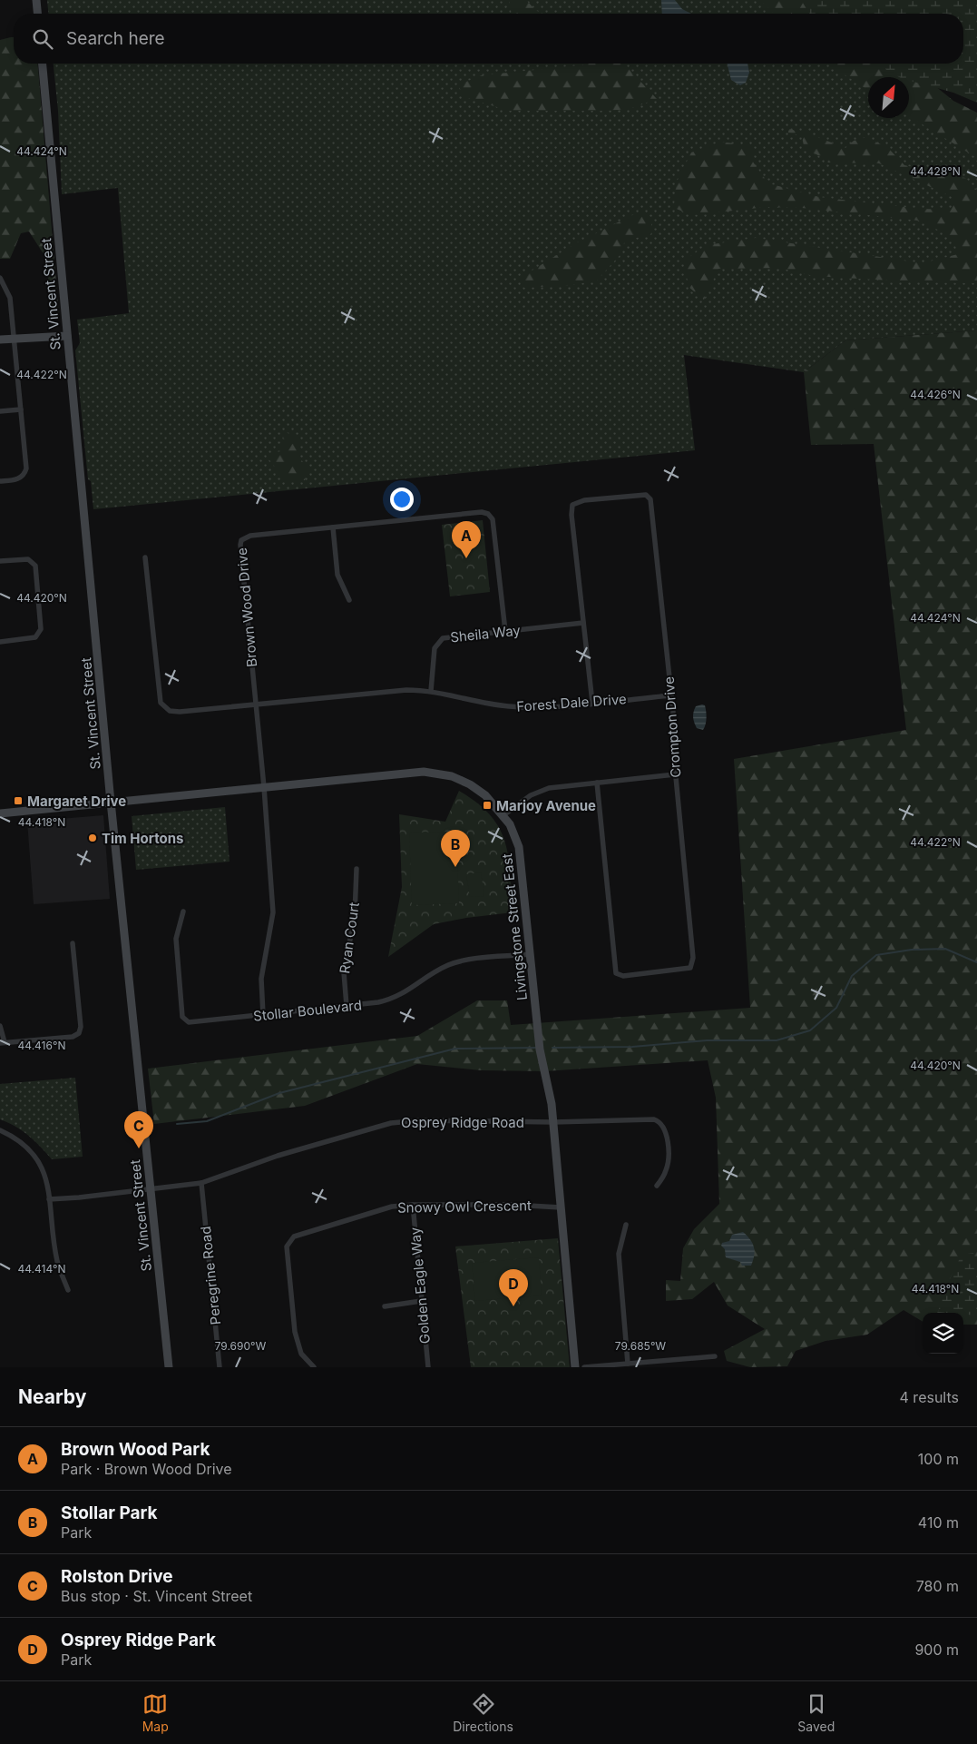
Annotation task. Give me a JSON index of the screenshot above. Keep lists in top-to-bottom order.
{
  "streets": {
    "main road": ["St. Vincent Street", "Livingstone Street East"],
    "street": [
      "Brown Wood Drive",
      "Sheila Way",
      "Forest Dale Drive",
      "Crompton Drive",
      "Ryan Court",
      "Stollar Boulevard",
      "Osprey Ridge Road",
      "Snowy Owl Crescent",
      "Peregrine Road",
      "Golden Eagle Way"
    ]
  },
  "crossings": [
    ["St. Vincent Street", "Livingstone Street East"],
    ["St. Vincent Street", "Osprey Ridge Road"],
    ["Brown Wood Drive", "Sheila Way"],
    ["Brown Wood Drive", "Forest Dale Drive"],
    ["Brown Wood Drive", "Livingstone Street East"],
    ["Brown Wood Drive", "Stollar Boulevard"],
    ["Sheila Way", "Forest Dale Drive"],
    ["Sheila Way", "Crompton Drive"],
    ["Forest Dale Drive", "Crompton Drive"],
    ["Livingstone Street East", "Stollar Boulevard"],
    ["Livingstone Street East", "Osprey Ridge Road"],
    ["Livingstone Street East", "Snowy Owl Crescent"],
    ["Ryan Court", "Stollar Boulevard"],
    ["Osprey Ridge Road", "Peregrine Road"],
    ["Snowy Owl Crescent", "Golden Eagle Way"]
  ],
  "places": {
    "transit": ["Margaret Drive", "Marjoy Avenue"],
    "other": ["Tim Hortons"]
  },
  "north": "top right",
  "page": {
    "search": "Search here",
    "pins": [
      "A",
      "B",
      "C",
      "D"
    ],
    "heading": ["Nearby", "4 results"],
    "list": [
      {
        "mark": "A",
        "name": "Brown Wood Park",
        "note": "Park · Brown Wood Drive",
        "value": "100 m"
      },
      {
        "mark": "B",
        "name": "Stollar Park",
        "note": "Park",
        "value": "410 m"
      },
      {
        "mark": "C",
        "name": "Rolston Drive",
        "note": "Bus stop · St. Vincent Street",
        "value": "780 m"
      },
      {
        "mark": "D",
        "name": "Osprey Ridge Park",
        "note": "Park",
        "value": "900 m"
      }
    ],
    "nav": ["Map", "Directions", "Saved"]
  },
  "coordinates": [
    "44.424°N",
    "44.428°N",
    "44.422°N",
    "44.426°N",
    "44.420°N",
    "44.418°N",
    "44.416°N",
    "44.414°N",
    "79.690°W",
    "79.685°W"
  ]
}
